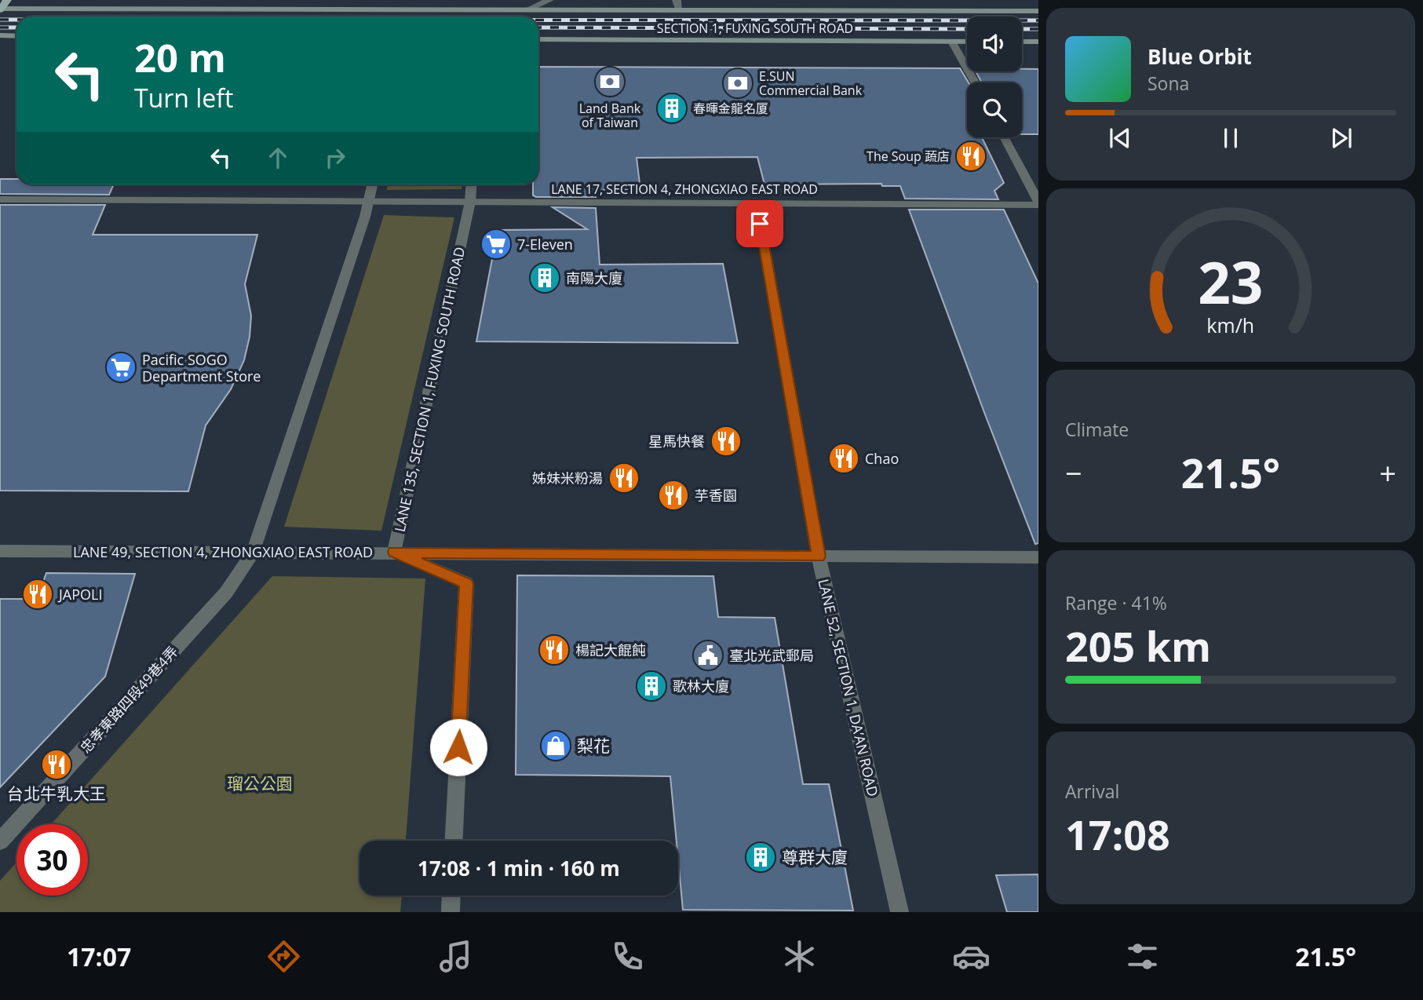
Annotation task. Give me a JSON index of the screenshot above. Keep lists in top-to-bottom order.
{
  "streets": {
    "main road": ["SECTION 1, FUXING SOUTH ROAD"],
    "street": [
      "LANE 17, SECTION 4, ZHONGXIAO EAST ROAD",
      "LANE 135, SECTION 1, FUXING SOUTH ROAD",
      "LANE 49, SECTION 4, ZHONGXIAO EAST ROAD",
      "LANE 52, SECTION 1, DA’AN ROAD",
      "忠孝東路四段49巷4弄"
    ]
  },
  "crossings": [
    ["LANE 17, SECTION 4, ZHONGXIAO EAST ROAD", "LANE 135, SECTION 1, FUXING SOUTH ROAD"],
    ["LANE 17, SECTION 4, ZHONGXIAO EAST ROAD", "LANE 52, SECTION 1, DA’AN ROAD"],
    ["LANE 135, SECTION 1, FUXING SOUTH ROAD", "LANE 49, SECTION 4, ZHONGXIAO EAST ROAD"],
    ["LANE 49, SECTION 4, ZHONGXIAO EAST ROAD", "LANE 52, SECTION 1, DA’AN ROAD"],
    ["LANE 49, SECTION 4, ZHONGXIAO EAST ROAD", "忠孝東路四段49巷4弄"]
  ],
  "parks": ["瑠公公園"],
  "places": {
    "bank": ["Land Bank of Taiwan", "E.SUN Commercial Bank"],
    "building": [
      "春暉金龍名厦",
      "南陽大廈",
      "歌林大廈",
      "尊群大廈"
    ],
    "restaurant": [
      "The Soup 蔬店",
      "星馬快餐",
      "Chao",
      "姊妹米粉湯",
      "芋香園",
      "JAPOLI",
      "楊記大餛飩",
      "台北牛乳大王"
    ],
    "supermarket": ["7-Eleven", "Pacific SOGO Department Store"],
    "public building": ["臺北光武郵局"],
    "shop": ["梨花"]
  },
  "page": {
    "turn": ["20 m", "Turn left"],
    "song": ["Blue Orbit", "Sona"],
    "tile": [
      "Climate",
      ["Range · 41%", "205 km"],
      ["Arrival", "17:08"]
    ],
    "heat": ["−", "21.5°", "+"],
    "limit": "30",
    "trip": "17:08 · 1 min · 160 m",
    "tabs": ["17:07", "21.5°"],
    "gauge": ["23", "km/h"]
  }
}
